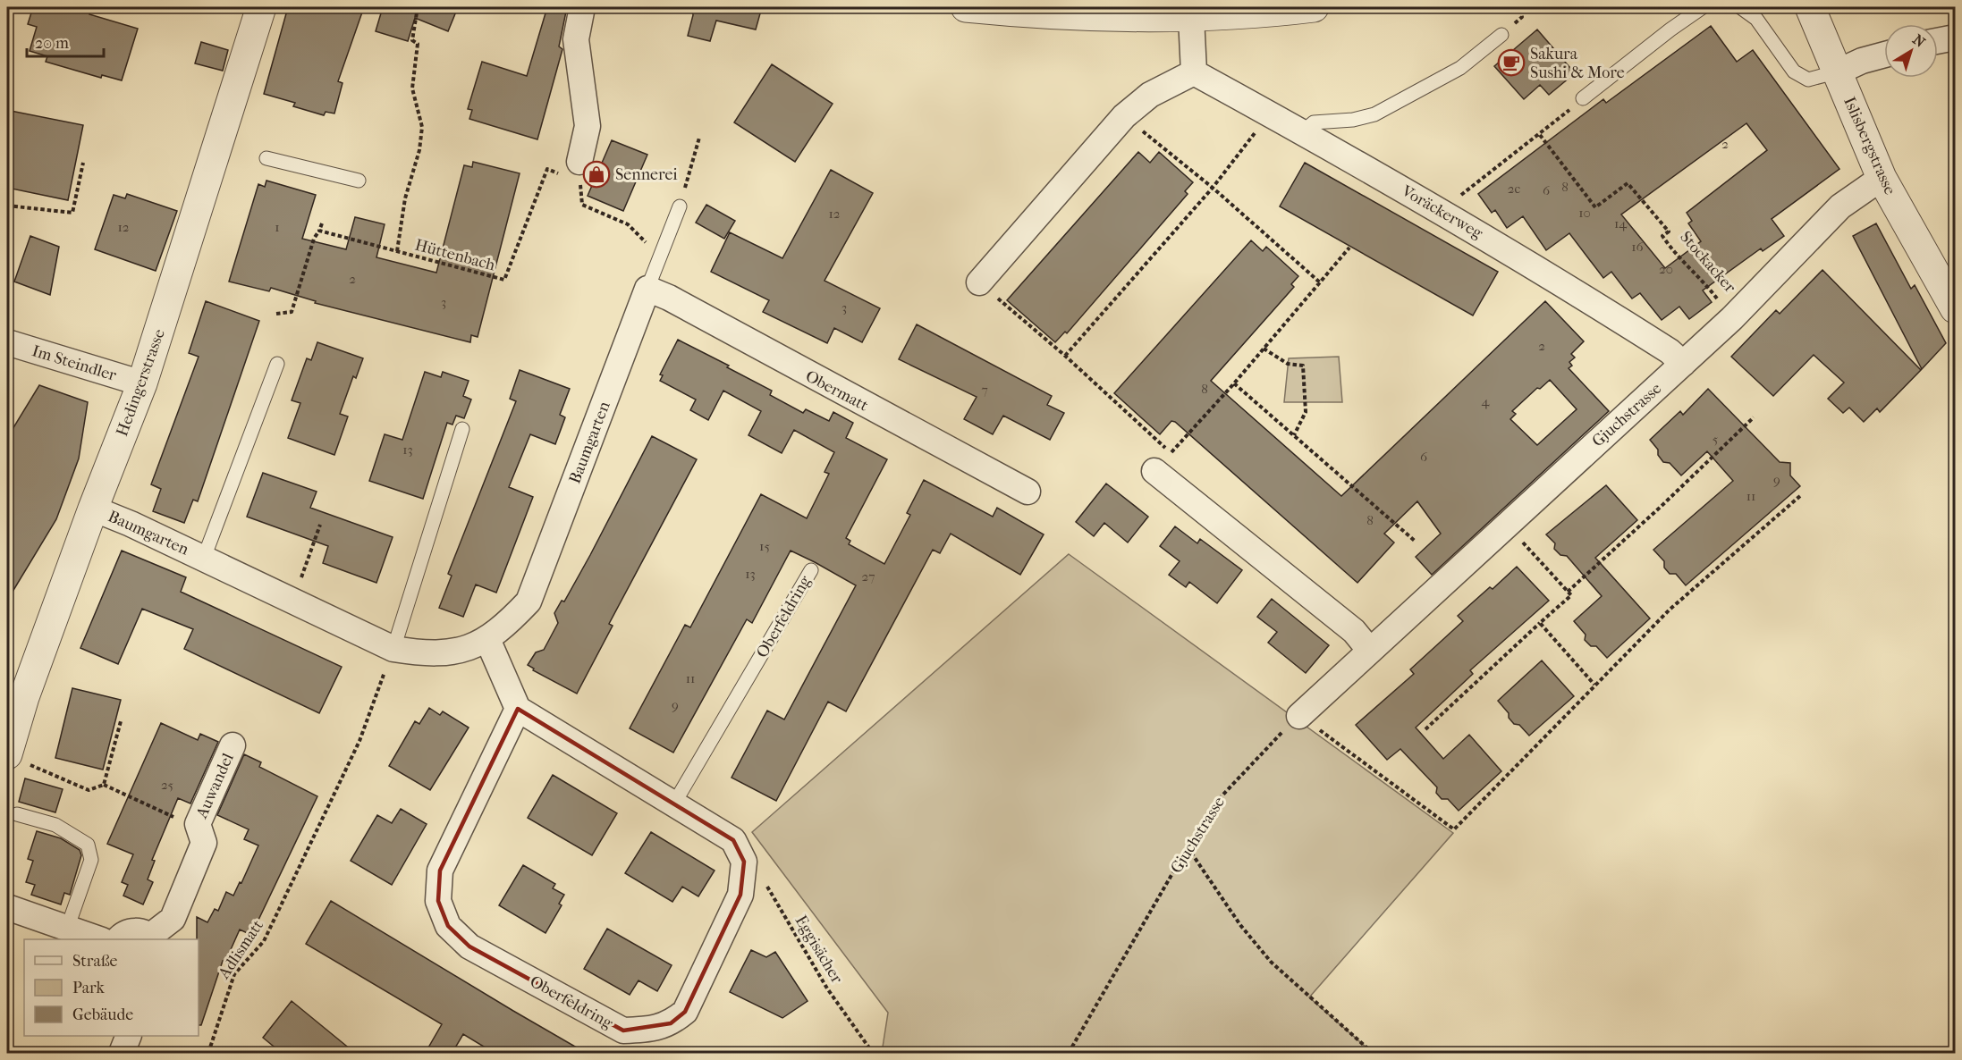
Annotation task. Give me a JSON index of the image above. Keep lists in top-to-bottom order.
{
  "streets": {
    "street": [
      "Islisbergstrasse",
      "Voräckerweg",
      "Im Steindler",
      "Hedingerstrasse",
      "Obermatt",
      "Gjuchstrasse",
      "Baumgarten",
      "Oberfeldring",
      "Auwandel"
    ],
    "path": [
      "Hüttenbach",
      "Stockacker",
      "Adlismatt",
      "Eggisächer"
    ]
  },
  "crossings": [
    ["Islisbergstrasse", "Gjuchstrasse"],
    ["Voräckerweg", "Gjuchstrasse"],
    ["Stockacker", "Gjuchstrasse"],
    ["Im Steindler", "Hedingerstrasse"],
    ["Hedingerstrasse", "Baumgarten"],
    ["Obermatt", "Baumgarten"],
    ["Baumgarten", "Adlismatt"],
    ["Oberfeldring", "Eggisächer"]
  ],
  "places": {
    "cafe": ["Sakura Sushi & More"],
    "shop": ["Sennerei"]
  },
  "house_numbers": [
    "2",
    "8",
    "2c",
    "6",
    "10",
    "12",
    "14",
    "12",
    "1",
    "16",
    "20",
    "2",
    "3",
    "3",
    "2",
    "8",
    "7",
    "4",
    "5",
    "13",
    "6",
    "9",
    "11",
    "8",
    "15",
    "13",
    "27",
    "11",
    "9",
    "25"
  ],
  "legend": ["Straße", "Park", "Gebäude"],
  "scale_bar": "20 m",
  "north": "top right"
}
